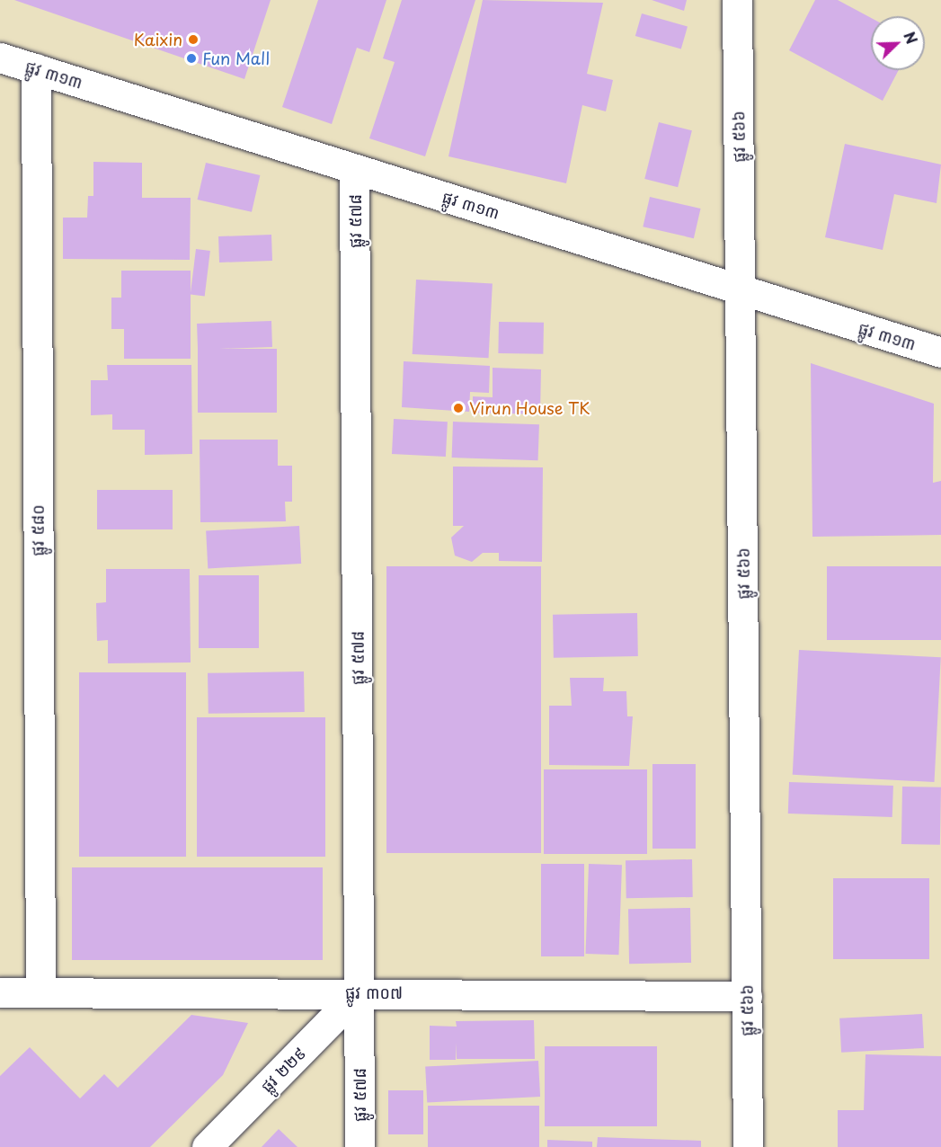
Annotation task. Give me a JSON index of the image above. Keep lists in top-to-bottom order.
{
  "streets": {
    "street": [
      "ផ្លូវ ៣១៣",
      "ផ្លូវ ៥៦៦",
      "ផ្លូវ ៥៧៨",
      "ផ្លូវ ៥៨០",
      "ផ្លូវ ៣០៧",
      "ផ្លូវ ២២៩"
    ]
  },
  "crossings": [
    ["ផ្លូវ ៣១៣", "ផ្លូវ ៥៦៦"],
    ["ផ្លូវ ៣១៣", "ផ្លូវ ៥៧៨"],
    ["ផ្លូវ ៣១៣", "ផ្លូវ ៥៨០"],
    ["ផ្លូវ ៥៦៦", "ផ្លូវ ៣០៧"],
    ["ផ្លូវ ៥៧៨", "ផ្លូវ ៣០៧"],
    ["ផ្លូវ ៥៧៨", "ផ្លូវ ២២៩"],
    ["ផ្លូវ ៥៨០", "ផ្លូវ ៣០៧"],
    ["ផ្លូវ ៣០៧", "ផ្លូវ ២២៩"]
  ],
  "places": ["Kaixin", "Fun Mall", "Virun House TK"],
  "north": "top right"
}
